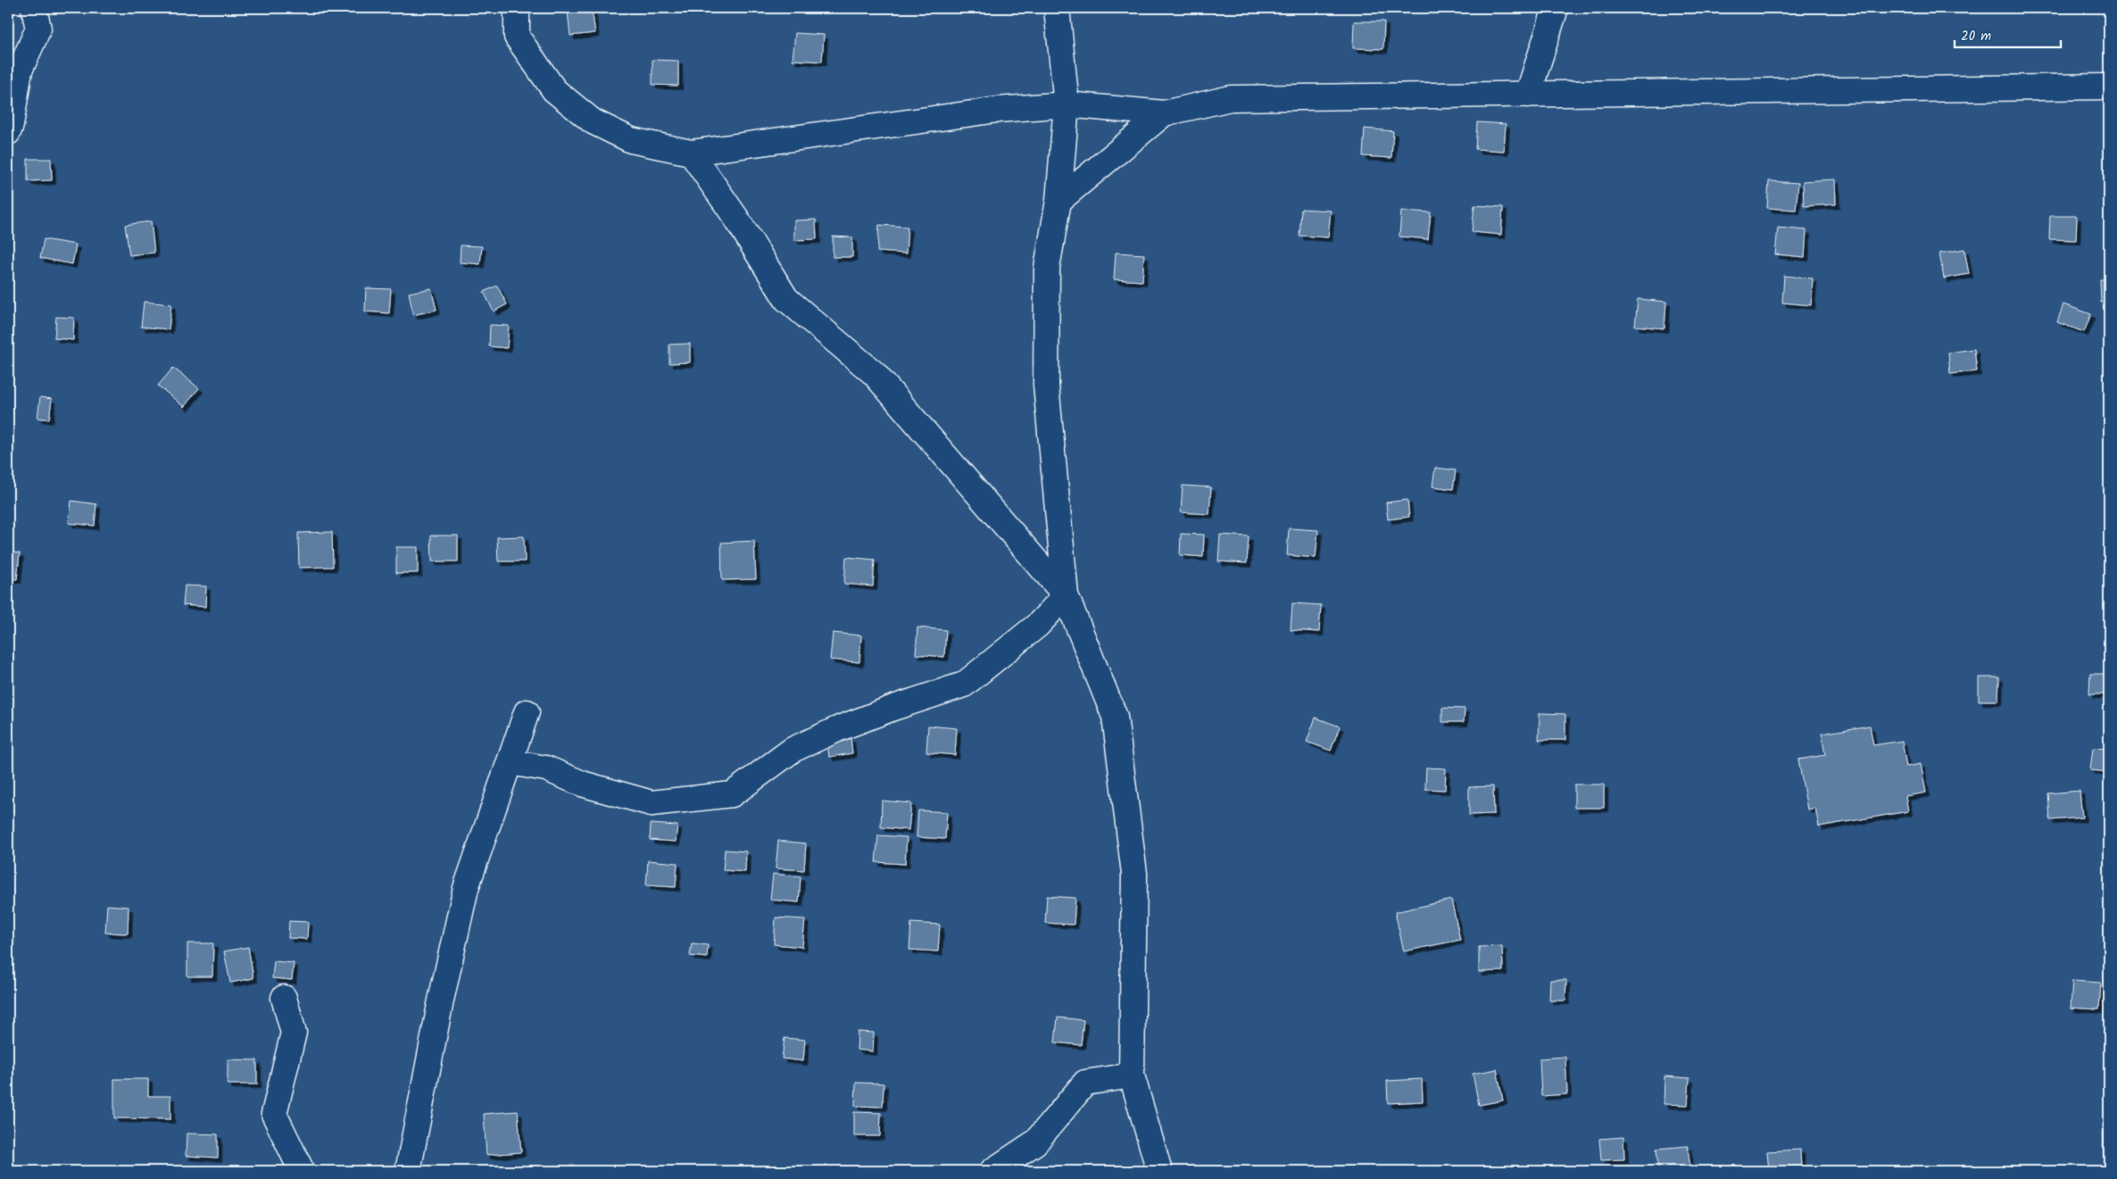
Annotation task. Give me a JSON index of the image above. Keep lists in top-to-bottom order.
{
  "scale_bar": "20 m"
}
